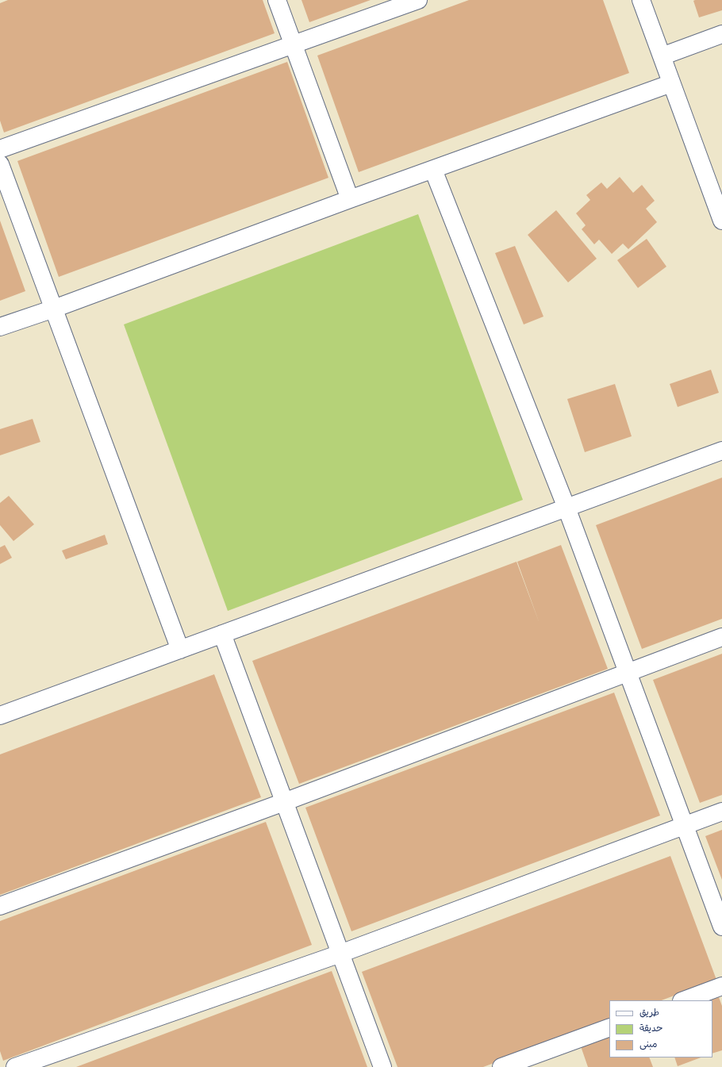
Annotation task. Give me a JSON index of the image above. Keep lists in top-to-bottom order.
{
  "legend": ["طريق", "حديقة", "مبنى"]
}
